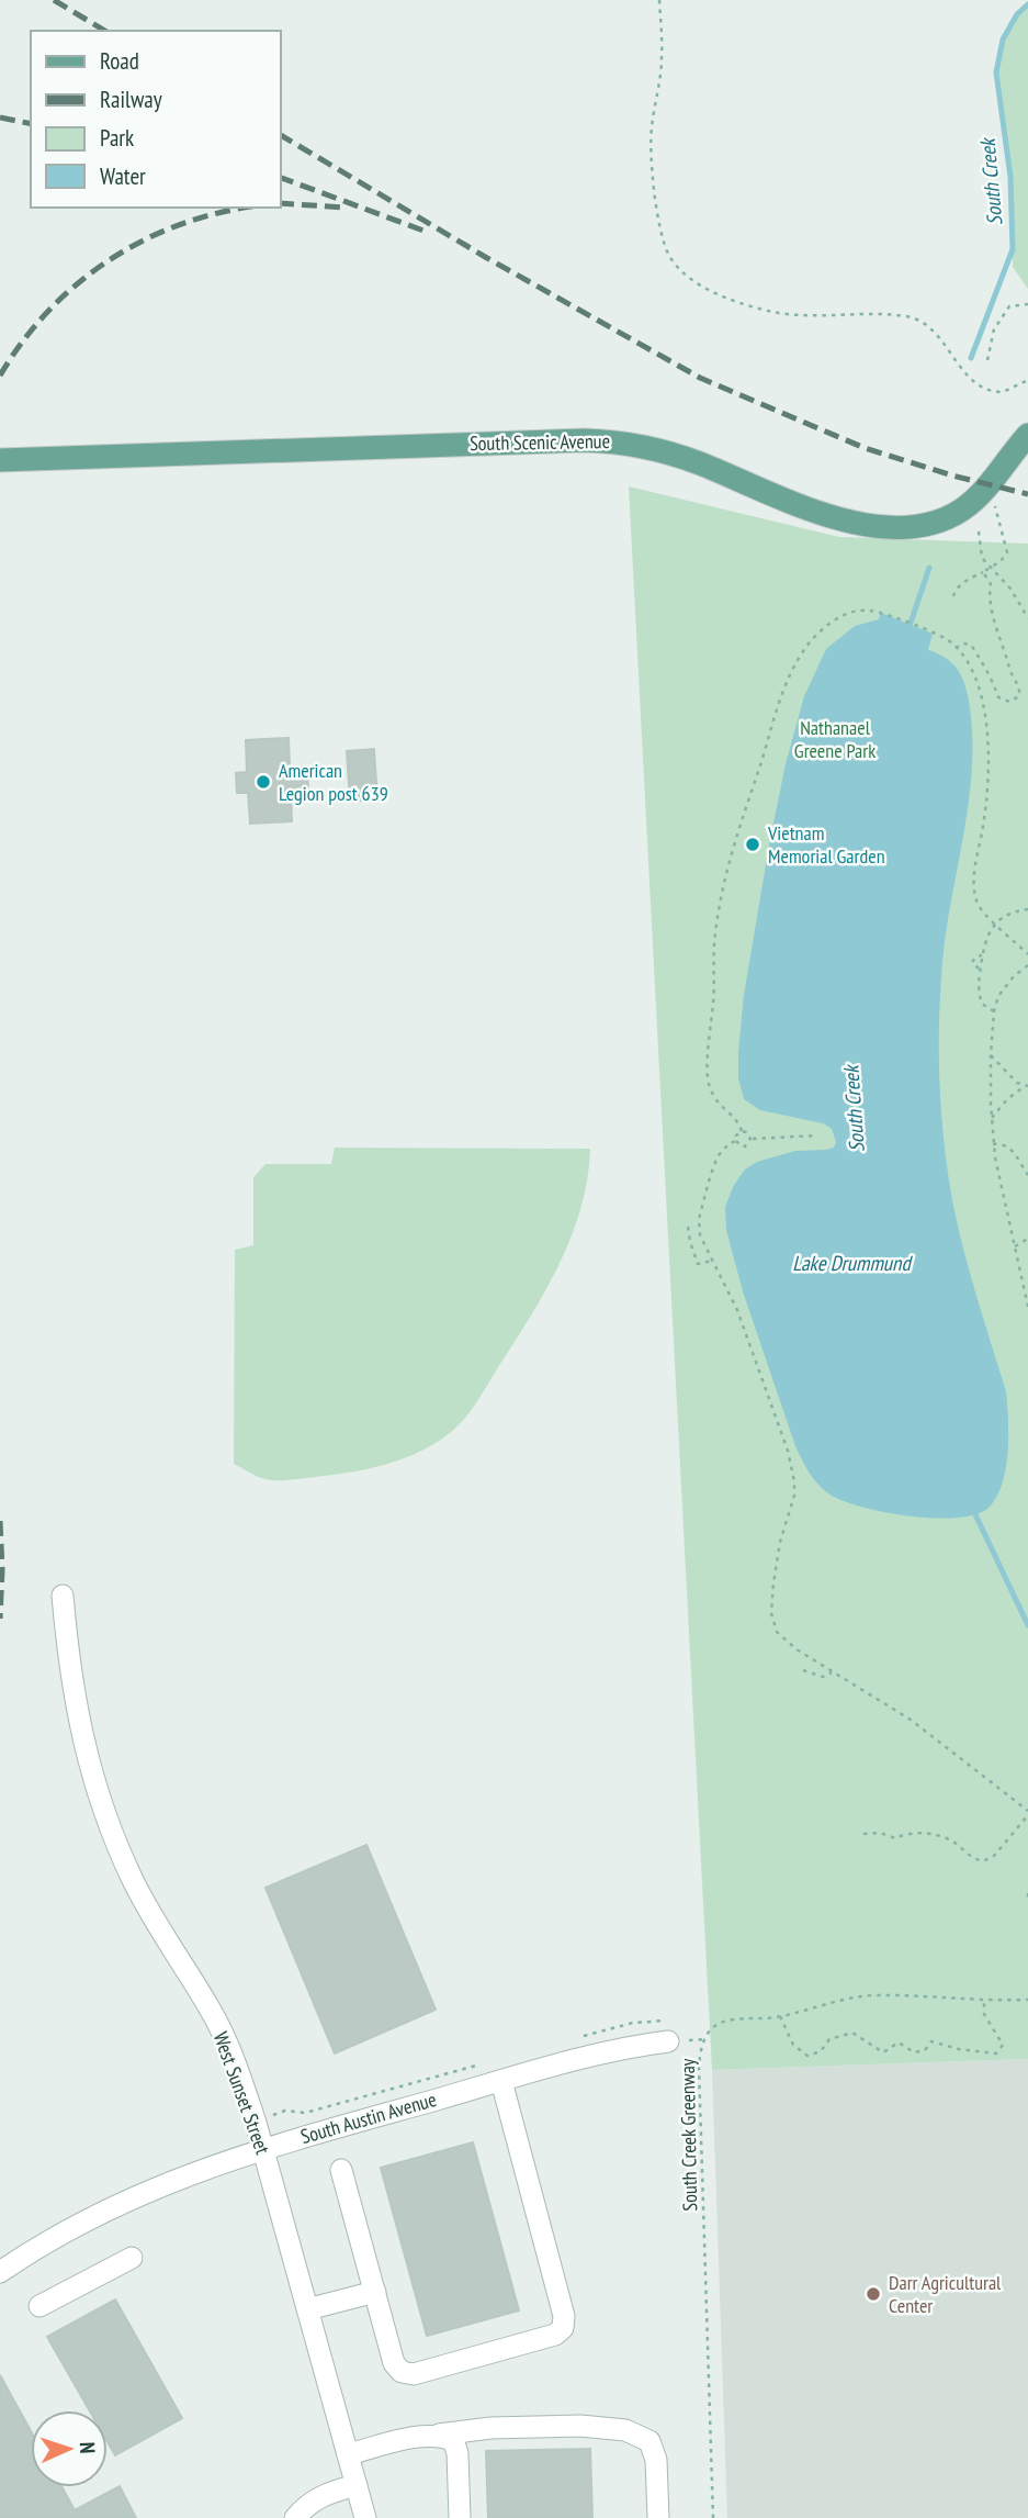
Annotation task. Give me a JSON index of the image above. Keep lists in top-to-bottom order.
{
  "streets": {
    "main road": ["South Scenic Avenue"],
    "street": ["West Sunset Street", "South Austin Avenue"],
    "path": ["South Creek Greenway"]
  },
  "crossings": [
    ["West Sunset Street", "South Austin Avenue"]
  ],
  "water": ["South Creek", "Lake Drummund"],
  "parks": ["Nathanael Greene Park"],
  "places": ["American Legion post 639", "Vietnam Memorial Garden", "Darr Agricultural Center"],
  "legend": [
    "Road",
    "Railway",
    "Park",
    "Water"
  ],
  "north": "right"
}
